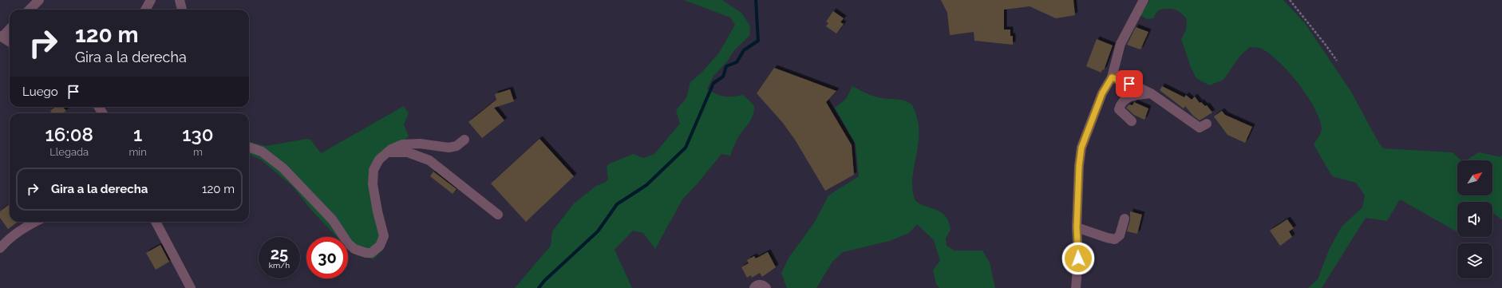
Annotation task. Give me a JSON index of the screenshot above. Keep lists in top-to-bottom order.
{
  "north": "top right",
  "page": {
    "turn": ["120 m", "Gira a la derecha"],
    "then": "Luego",
    "eta": [
      "16:08",
      "Llegada",
      "1",
      "min",
      "130",
      "m"
    ],
    "list": [
      {
        "name": "Gira a la derecha",
        "value": "120 m"
      }
    ],
    "speed": "25 km/h",
    "limit": "30"
  }
}
